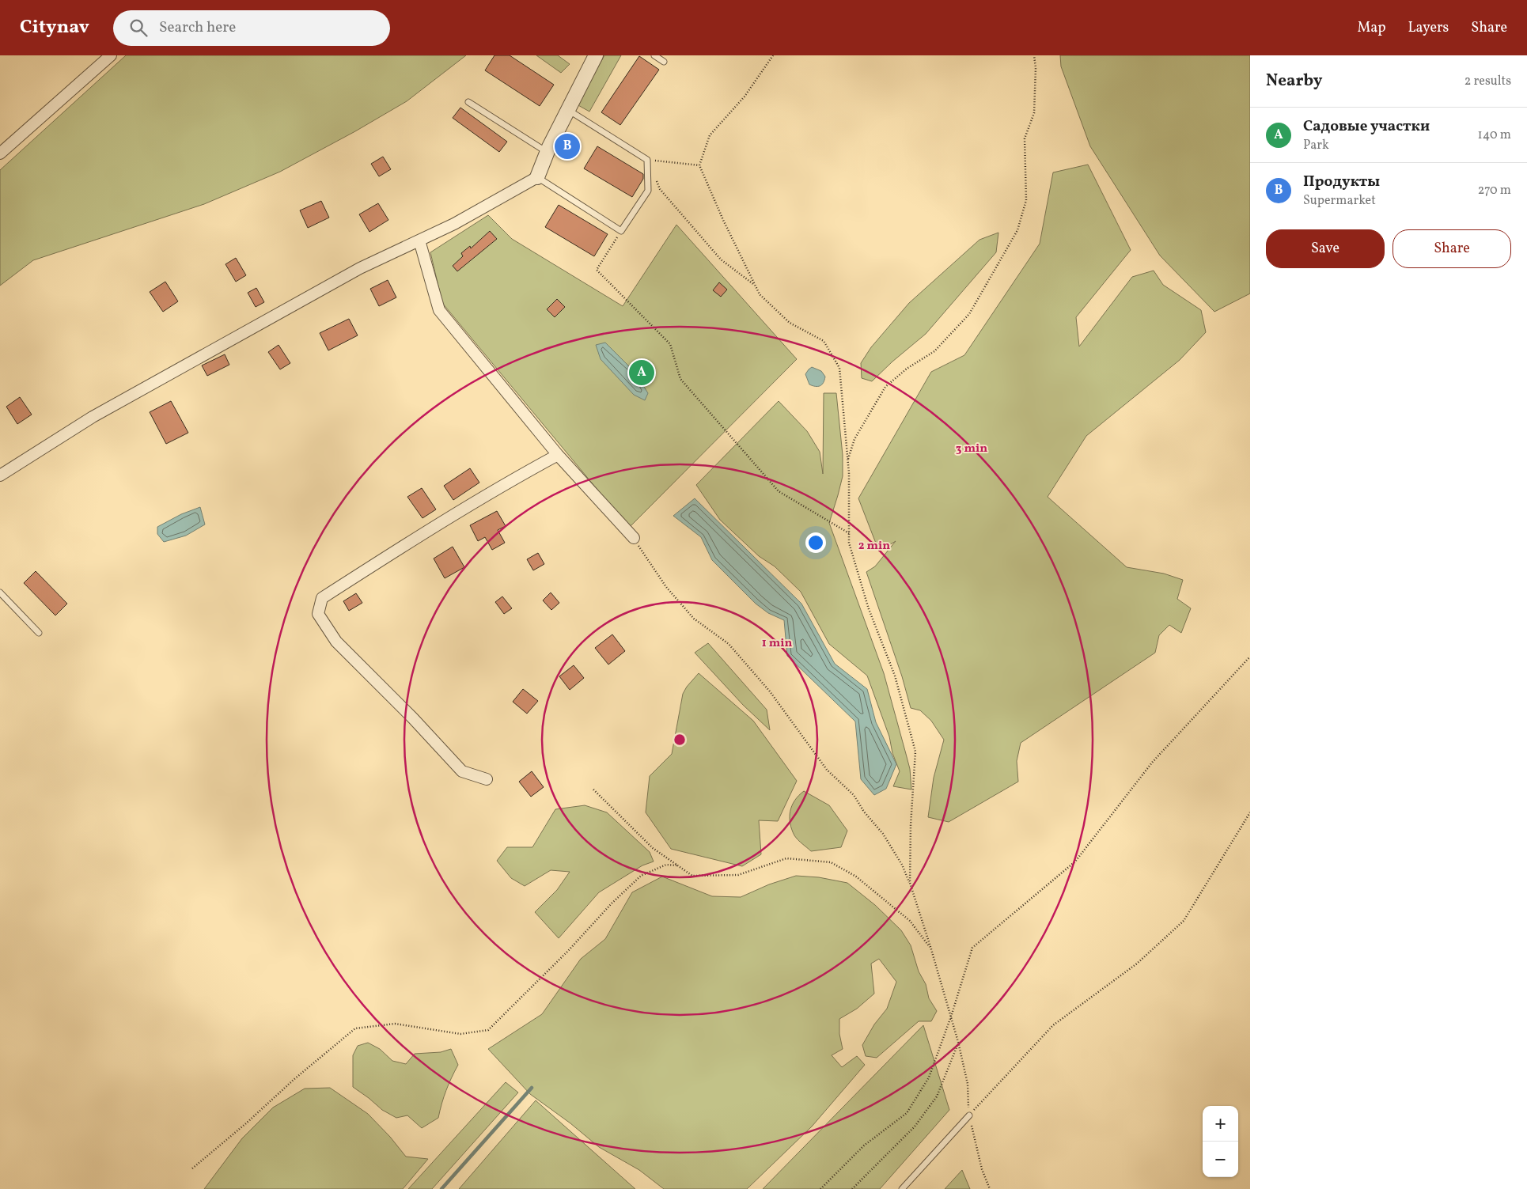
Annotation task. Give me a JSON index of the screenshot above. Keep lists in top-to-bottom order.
{
  "page": {
    "header": "Citynav",
    "search": "Search here",
    "nav": ["Map", "Layers", "Share"],
    "heading": ["Nearby", "2 results"],
    "list": [
      {
        "mark": "A",
        "name": "Садовые участки",
        "note": "Park",
        "value": "140 m"
      },
      {
        "mark": "B",
        "name": "Продукты",
        "note": "Supermarket",
        "value": "270 m"
      }
    ],
    "pins": ["B", "A"],
    "buttons": ["Save", "Share"],
    "map_buttons": ["+", "−"]
  },
  "rings": ["3 min", "2 min", "1 min"]
}
